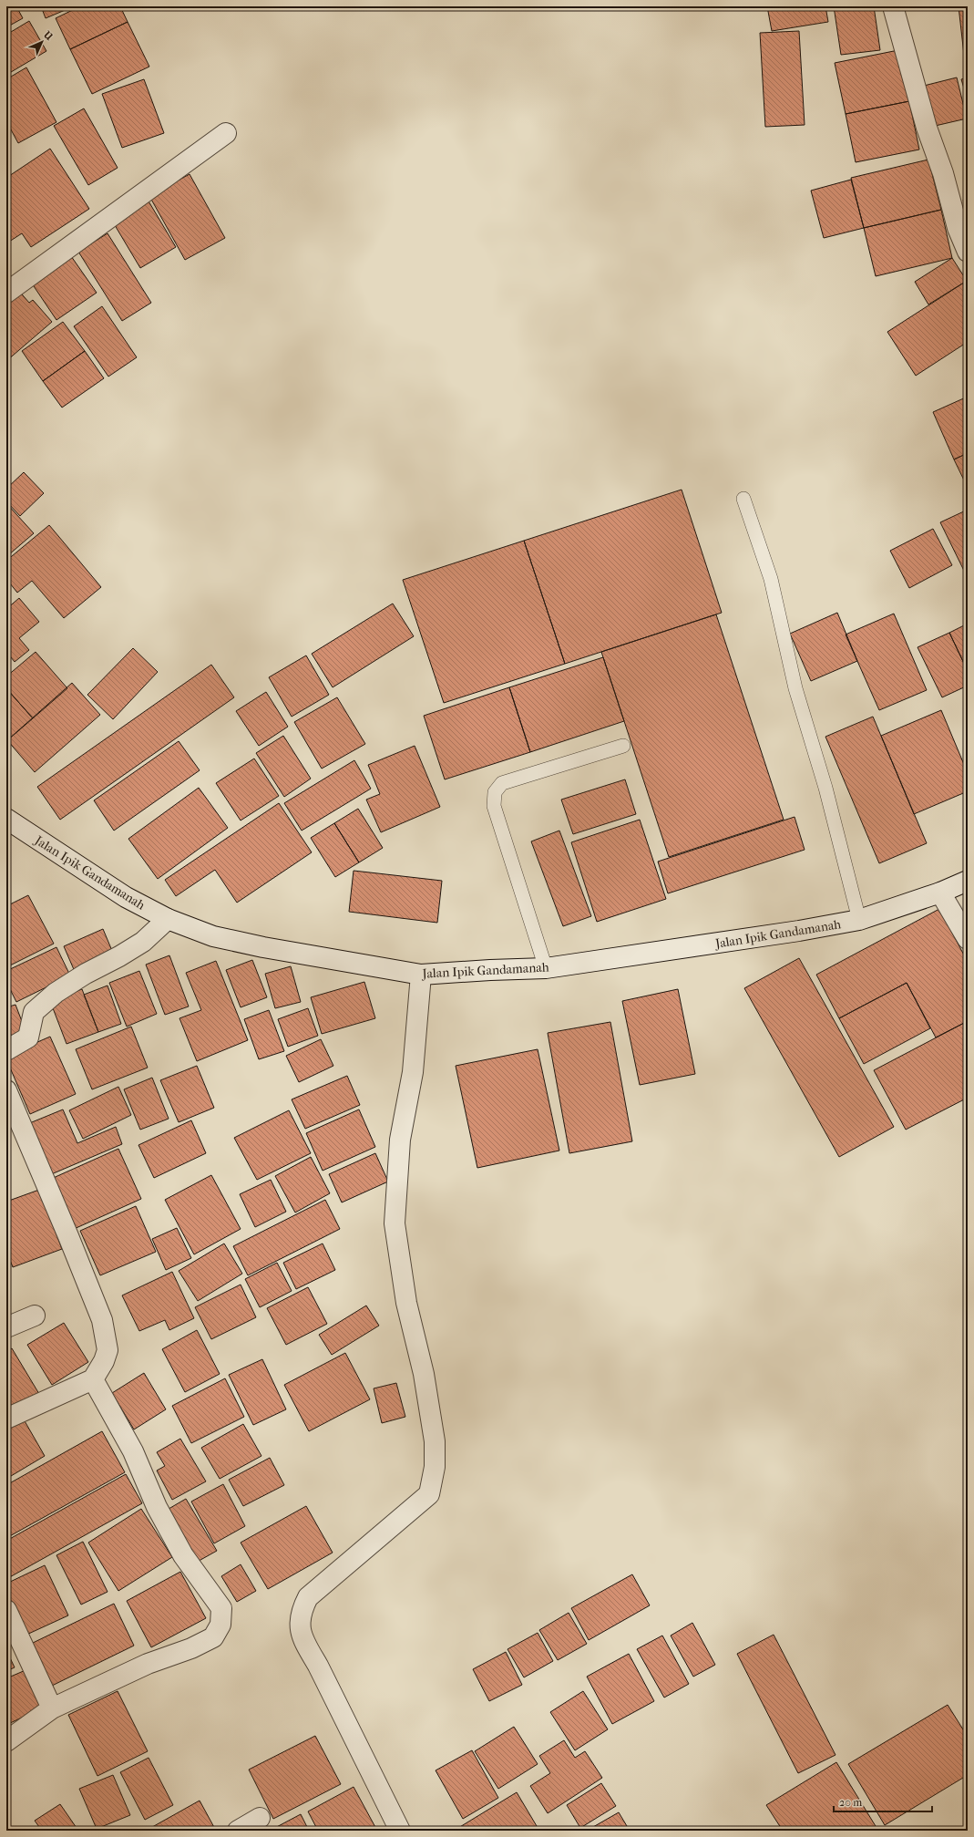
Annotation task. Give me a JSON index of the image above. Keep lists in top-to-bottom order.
{
  "streets": {
    "street": ["Jalan Ipik Gandamanah"]
  },
  "scale_bar": "20 m",
  "north": "top right"
}
